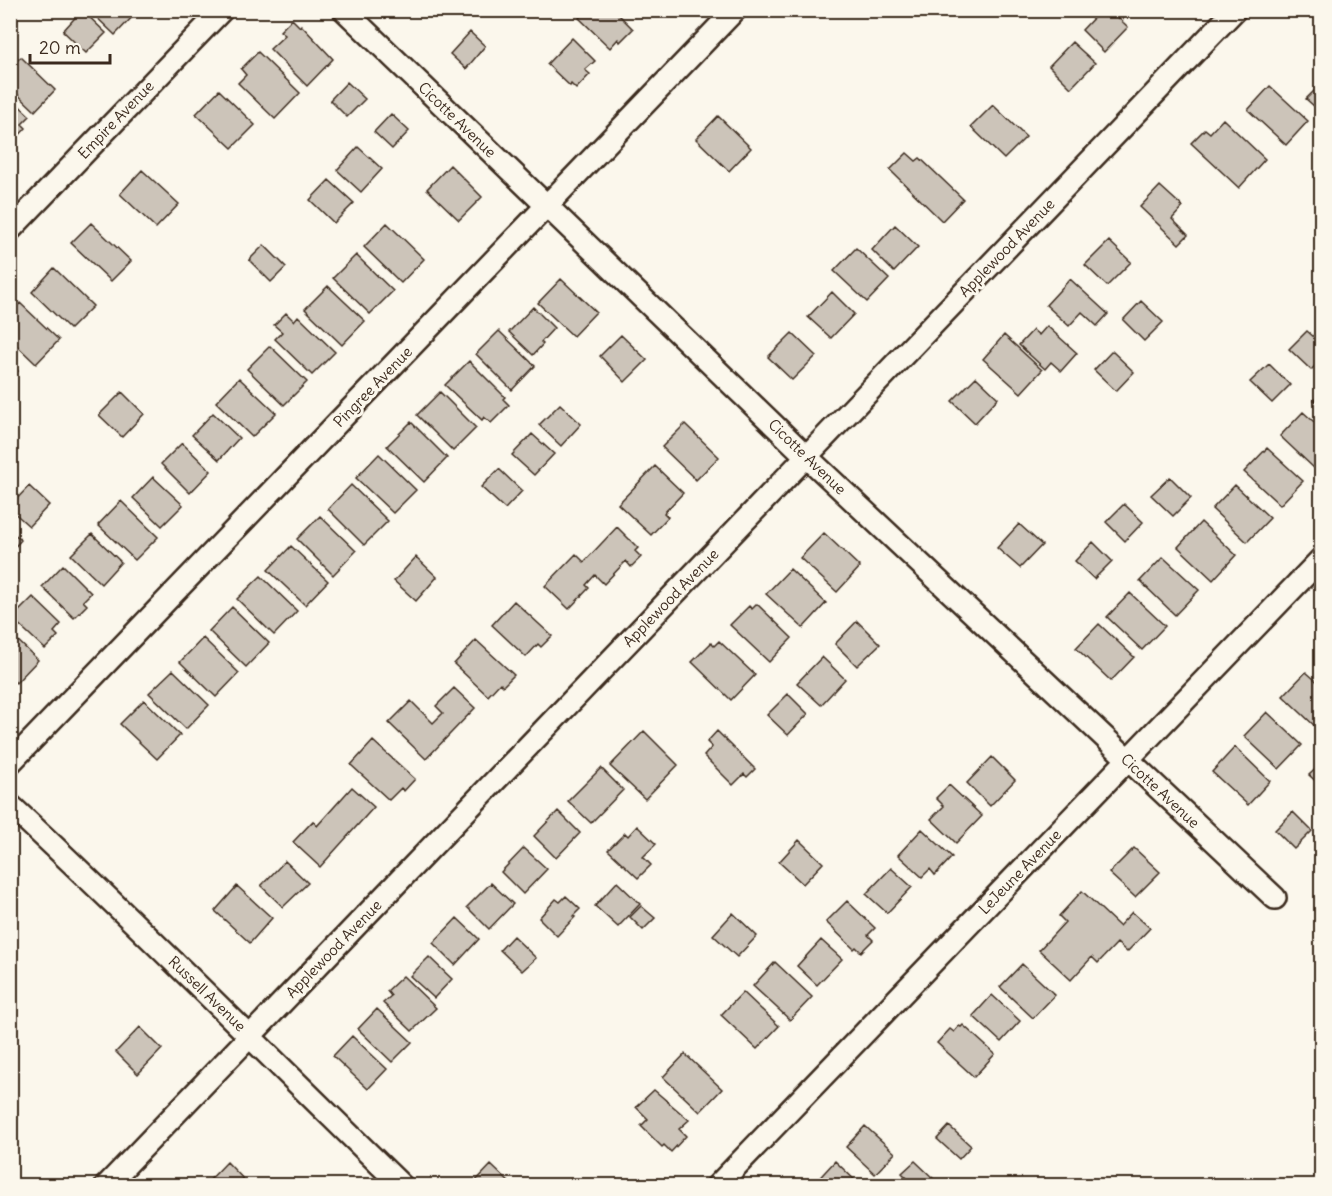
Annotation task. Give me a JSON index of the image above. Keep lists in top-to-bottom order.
{
  "streets": {
    "street": [
      "Empire Avenue",
      "Cicotte Avenue",
      "Applewood Avenue",
      "Pingree Avenue",
      "LeJeune Avenue",
      "Russell Avenue"
    ]
  },
  "crossings": [
    ["Cicotte Avenue", "Applewood Avenue"],
    ["Cicotte Avenue", "Pingree Avenue"],
    ["Cicotte Avenue", "LeJeune Avenue"],
    ["Applewood Avenue", "Russell Avenue"]
  ],
  "scale_bar": "20 m"
}
